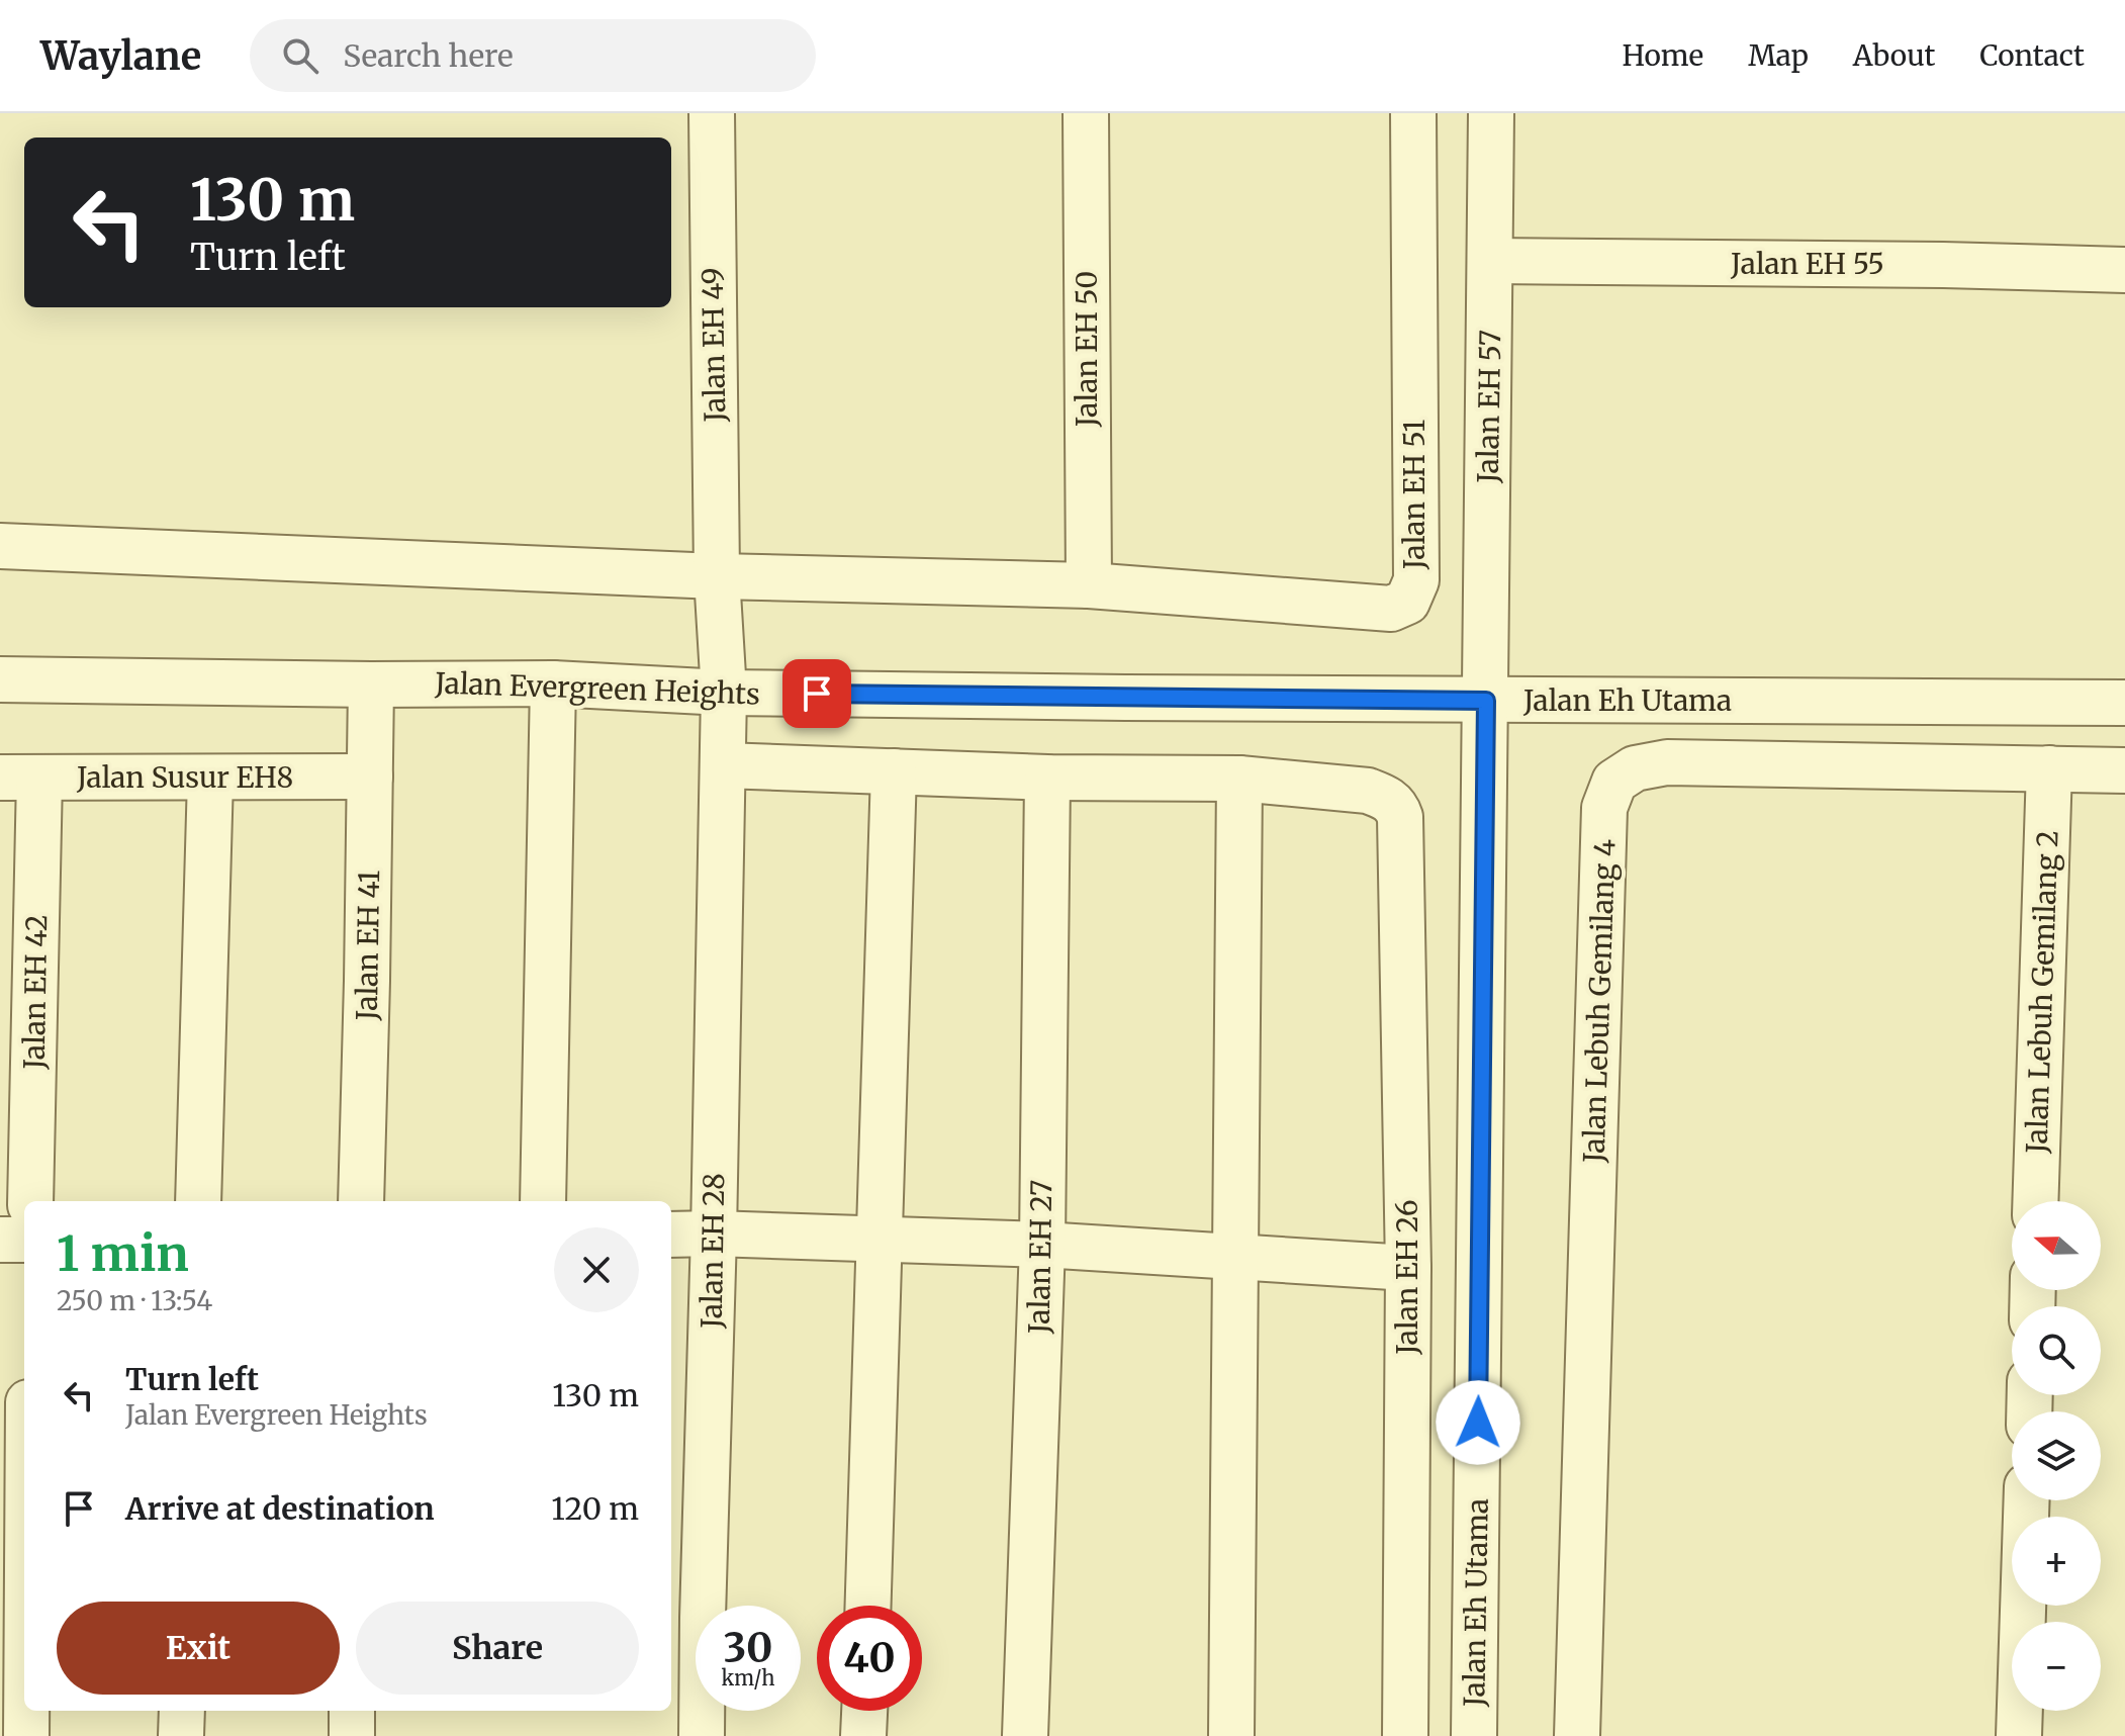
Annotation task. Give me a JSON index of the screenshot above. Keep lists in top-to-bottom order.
{
  "streets": {
    "street": [
      "Jalan EH 55",
      "Jalan EH 49",
      "Jalan EH 50",
      "Jalan EH 57",
      "Jalan EH 51",
      "Jalan Evergreen Heights",
      "Jalan Eh Utama",
      "Jalan Susur EH8",
      "Jalan EH 41",
      "Jalan EH 42",
      "Jalan Lebuh Gemilang 2",
      "Jalan Lebuh Gemilang 4",
      "Jalan EH 28",
      "Jalan EH 27",
      "Jalan EH 26"
    ]
  },
  "crossings": [
    ["Jalan EH 55", "Jalan EH 57"],
    ["Jalan EH 49", "Jalan EH 51"],
    ["Jalan EH 49", "Jalan Evergreen Heights"],
    ["Jalan EH 49", "Jalan EH 28"],
    ["Jalan EH 50", "Jalan EH 51"],
    ["Jalan EH 57", "Jalan Evergreen Heights"],
    ["Jalan EH 57", "Jalan Eh Utama"],
    ["Jalan Evergreen Heights", "Jalan Eh Utama"],
    ["Jalan Evergreen Heights", "Jalan EH 41"],
    ["Jalan Evergreen Heights", "Jalan EH 28"],
    ["Jalan Susur EH8", "Jalan EH 41"],
    ["Jalan Susur EH8", "Jalan EH 42"],
    ["Jalan Lebuh Gemilang 2", "Jalan Lebuh Gemilang 4"]
  ],
  "north": "left",
  "page": {
    "header": "Waylane",
    "search": "Search here",
    "nav": [
      "Home",
      "Map",
      "About",
      "Contact"
    ],
    "turn": ["130 m", "Turn left"],
    "map_buttons": ["+", "−"],
    "heading": ["1 min", "250 m · 13:54"],
    "list": [
      {
        "name": "Turn left",
        "note": "Jalan Evergreen Heights",
        "value": "130 m"
      },
      {
        "name": "Arrive at destination",
        "value": "120 m"
      }
    ],
    "buttons": ["Exit", "Share"],
    "speed": "30 km/h",
    "limit": "40"
  }
}
